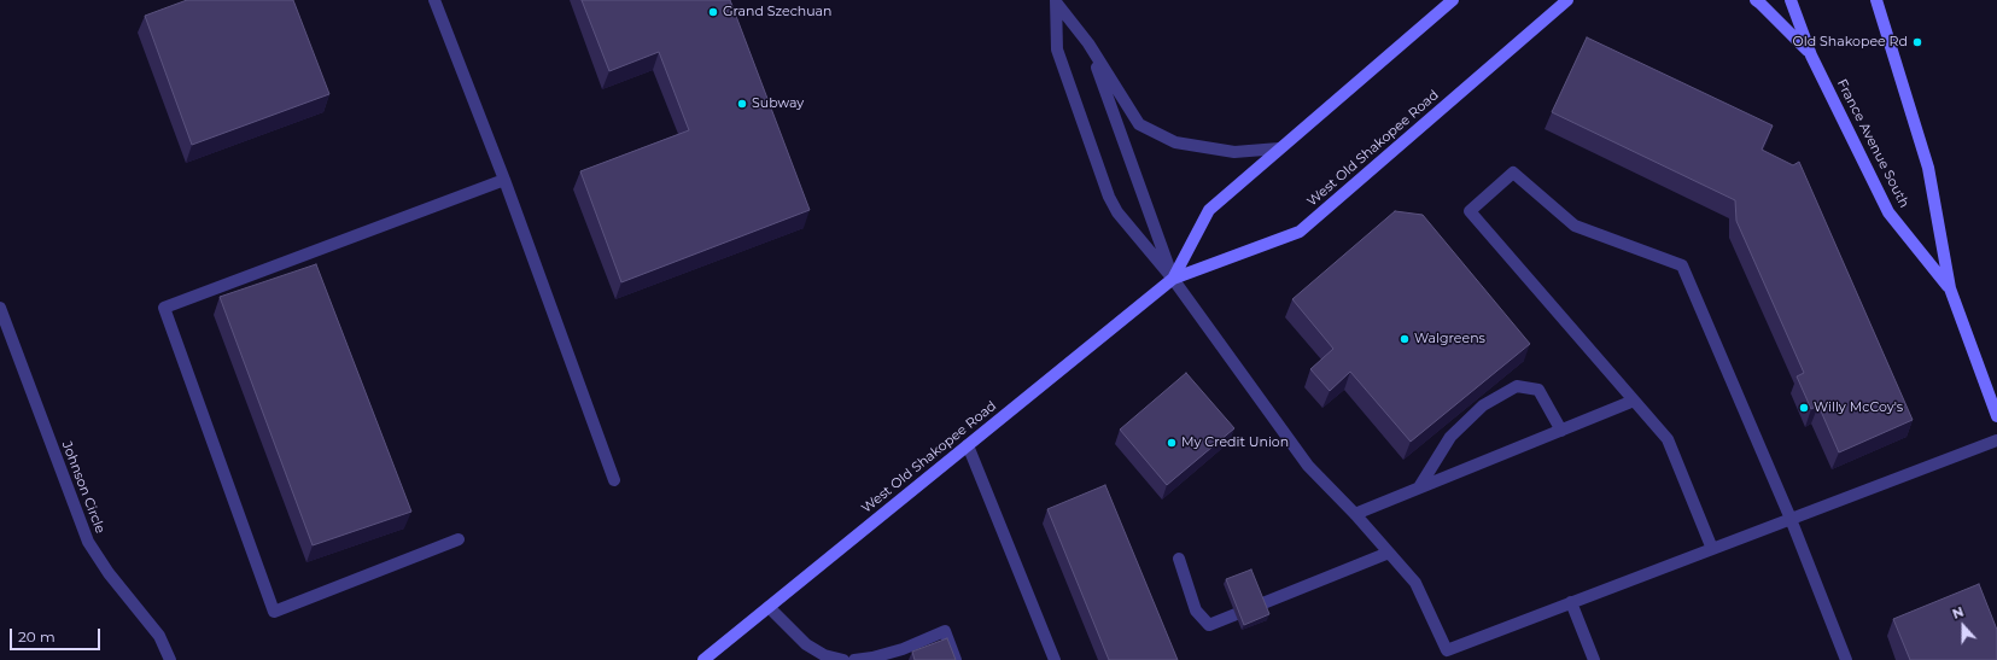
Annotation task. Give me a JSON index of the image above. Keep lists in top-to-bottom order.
{
  "streets": {
    "main road": ["France Avenue South", "West Old Shakopee Road"],
    "street": ["Johnson Circle"]
  },
  "places": [
    "Grand Szechuan",
    "Old Shakopee Rd",
    "Subway",
    "Walgreens",
    "Willy McCoy's",
    "My Credit Union"
  ],
  "scale_bar": "20 m",
  "north": "top"
}
